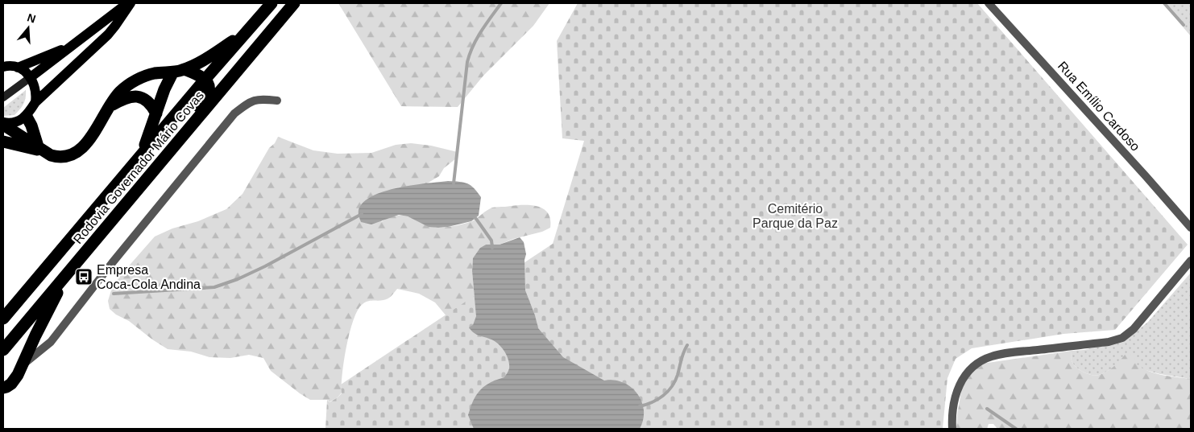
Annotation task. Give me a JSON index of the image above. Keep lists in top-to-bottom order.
{
  "streets": {
    "highway": ["Rodovia Governador Mário Covas"],
    "street": ["Rua Emílio Cardoso"]
  },
  "parks": ["Cemitério Parque da Paz"],
  "places": {
    "bus stop": ["Empresa Coca-Cola Andina"]
  },
  "north": "top"
}
